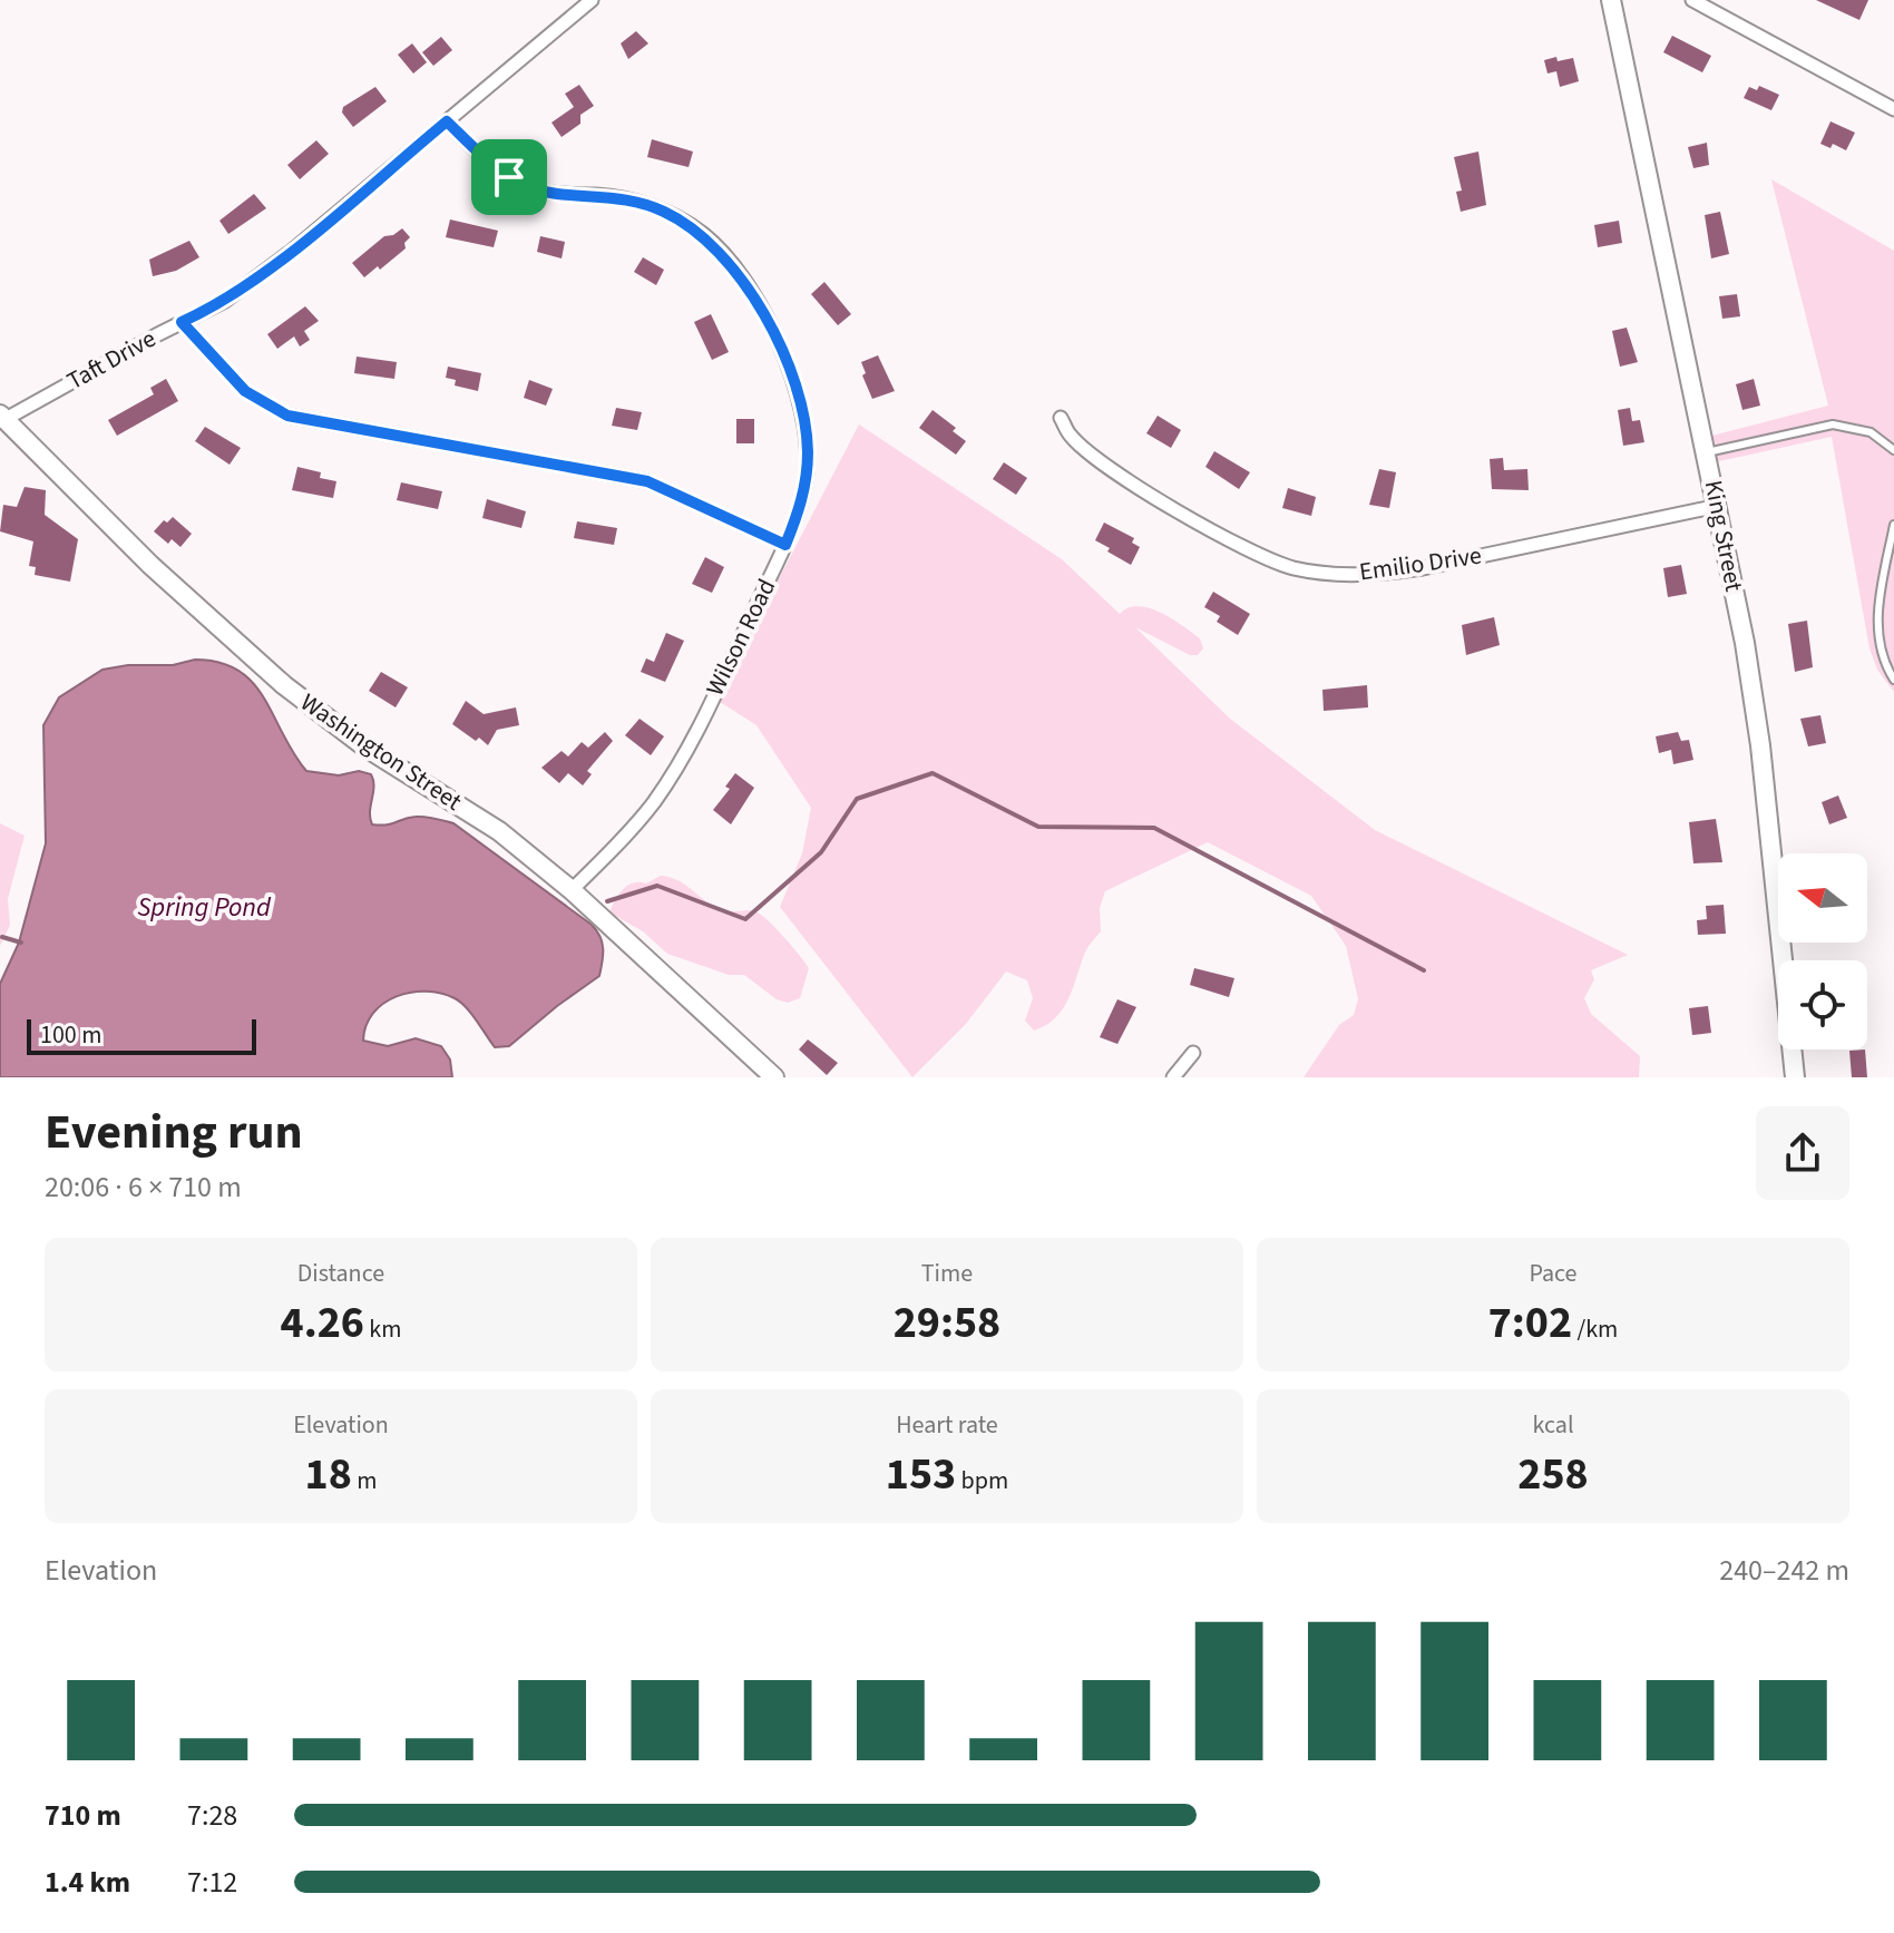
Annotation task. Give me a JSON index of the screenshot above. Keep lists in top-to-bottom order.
{
  "streets": {
    "main road": ["King Street", "Washington Street"],
    "street": ["Taft Drive", "Emilio Drive", "Wilson Road"]
  },
  "crossings": [
    ["Taft Drive", "Wilson Road"],
    ["Taft Drive", "Washington Street"],
    ["King Street", "Emilio Drive"],
    ["Wilson Road", "Washington Street"]
  ],
  "water": ["Spring Pond"],
  "scale_bar": "100 m",
  "north": "left",
  "page": {
    "scale": "100 m",
    "heading": ["Evening run", "20:06 · 6 × 710 m"],
    "stats": [
      ["Distance", "4.26 km"],
      ["Time", "29:58"],
      ["Pace", "7:02 /km"],
      ["Elevation", "18 m"],
      ["Heart rate", "153 bpm"],
      ["kcal", "258"]
    ],
    "chart": ["Elevation", "240–242 m"],
    "list": [
      {
        "name": "710 m",
        "note": "7:28"
      },
      {
        "name": "1.4 km",
        "note": "7:12"
      }
    ]
  }
}
